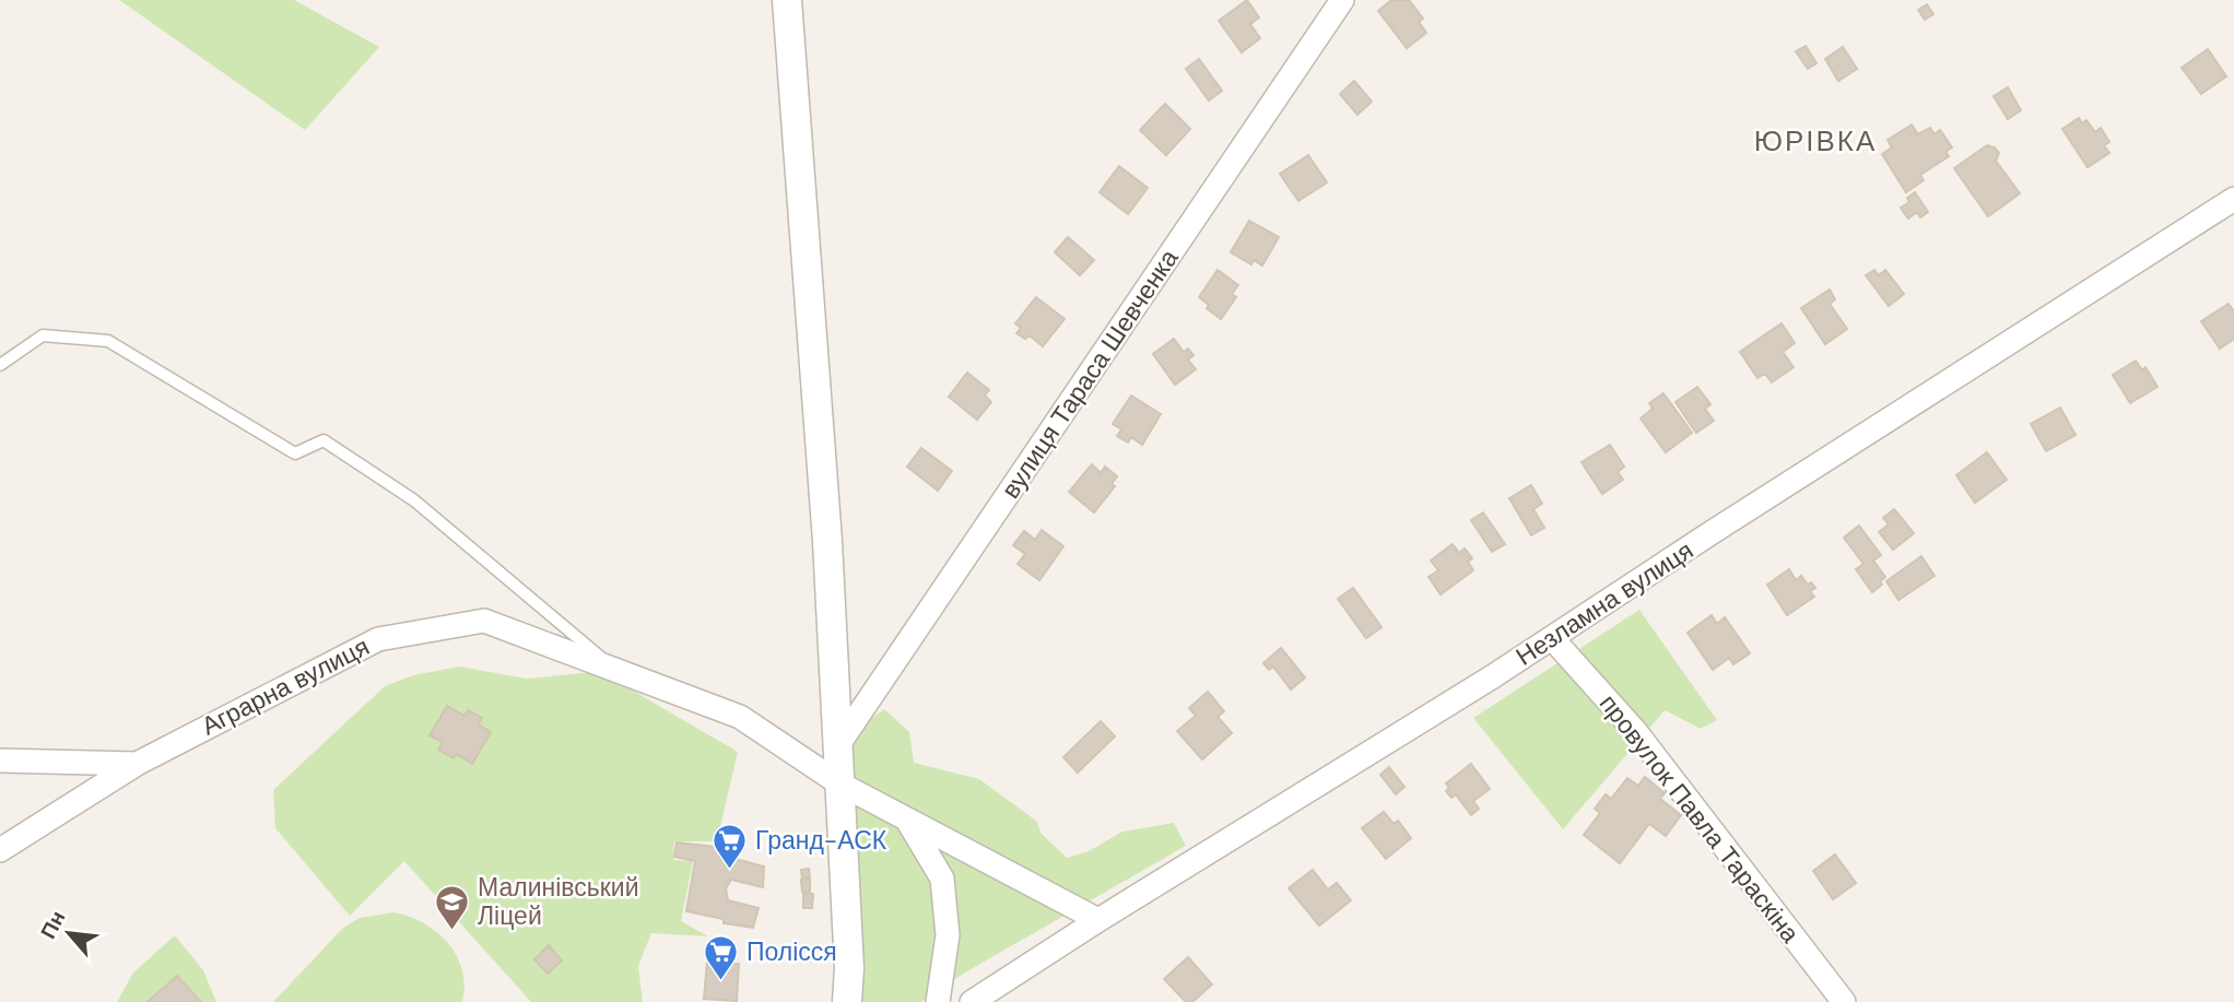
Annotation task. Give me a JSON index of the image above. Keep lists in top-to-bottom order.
{
  "streets": {
    "street": [
      "вулиця Тараса Шевченка",
      "Незламна вулиця",
      "Аграрна вулиця",
      "провулок Павла Тараскіна"
    ]
  },
  "crossings": [
    ["Незламна вулиця", "Аграрна вулиця"],
    ["Незламна вулиця", "провулок Павла Тараскіна"]
  ],
  "districts": ["ЮРІВКА"],
  "places": {
    "supermarket": ["Гранд-АСК", "Полісся"],
    "school or university": ["Малинівський Ліцей"]
  },
  "north": "top left"
}
